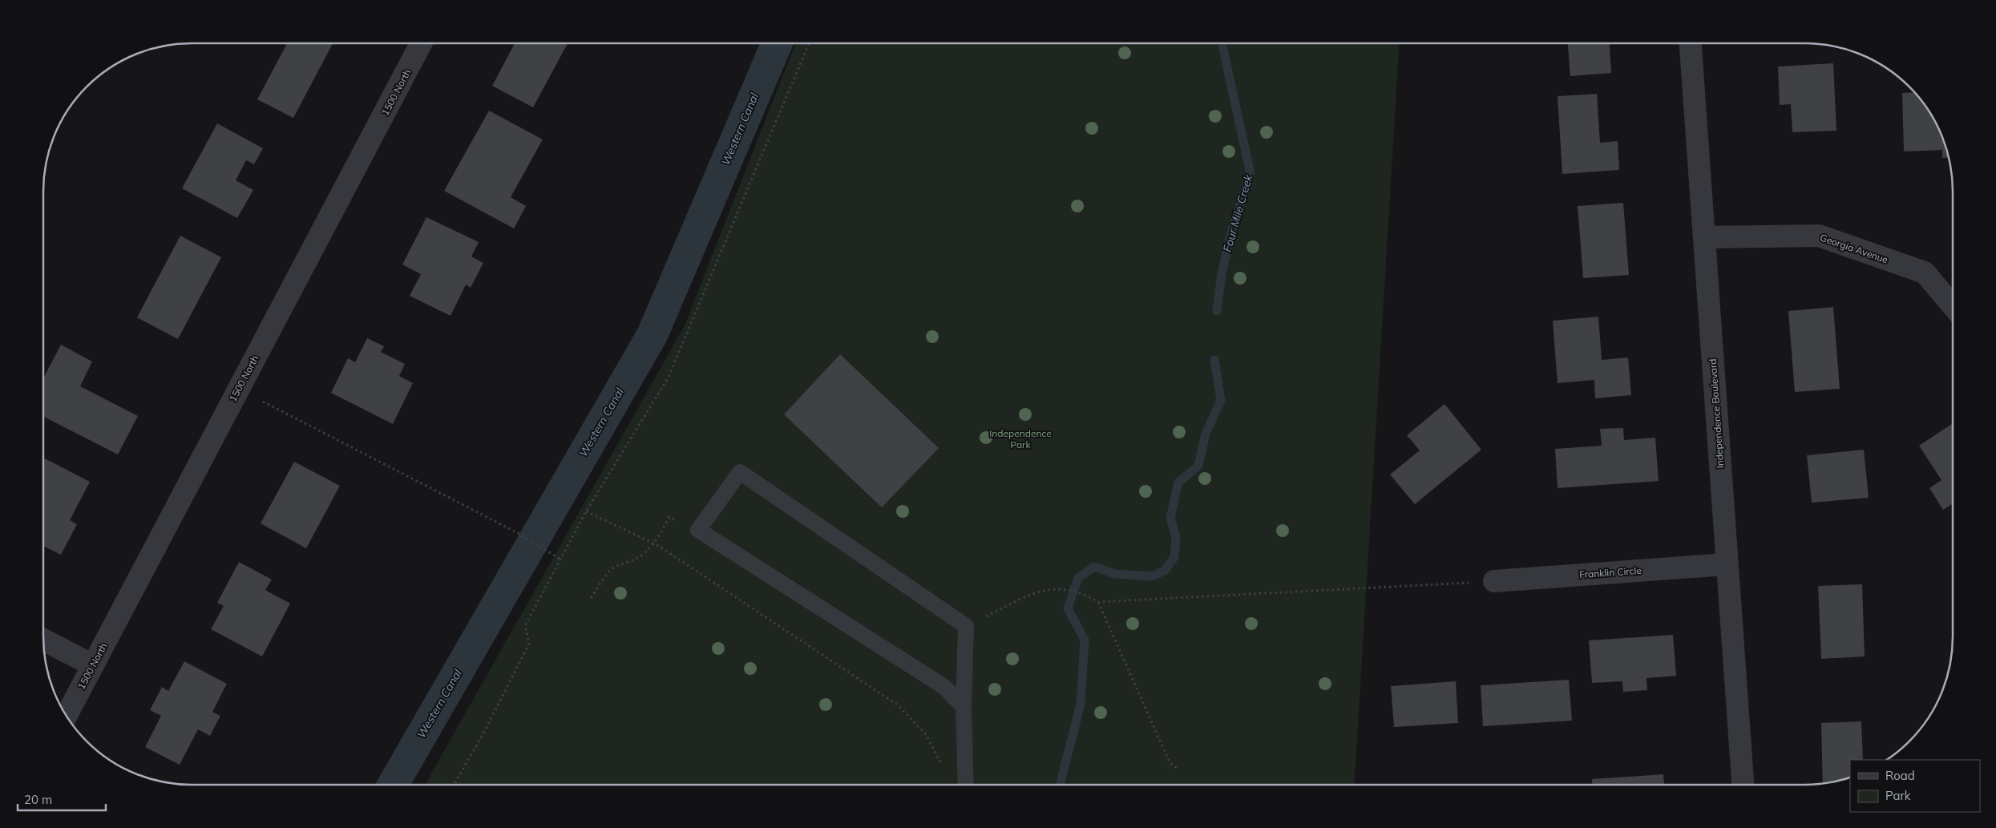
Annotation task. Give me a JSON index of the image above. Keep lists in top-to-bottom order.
{
  "streets": {
    "street": [
      "1500 North",
      "Georgia Avenue",
      "Independence Boulevard",
      "Franklin Circle"
    ]
  },
  "crossings": [
    ["Georgia Avenue", "Independence Boulevard"],
    ["Independence Boulevard", "Franklin Circle"]
  ],
  "water": ["Western Canal", "Four Mile Creek"],
  "parks": ["Independence Park"],
  "legend": ["Road", "Park"],
  "scale_bar": "20 m"
}
